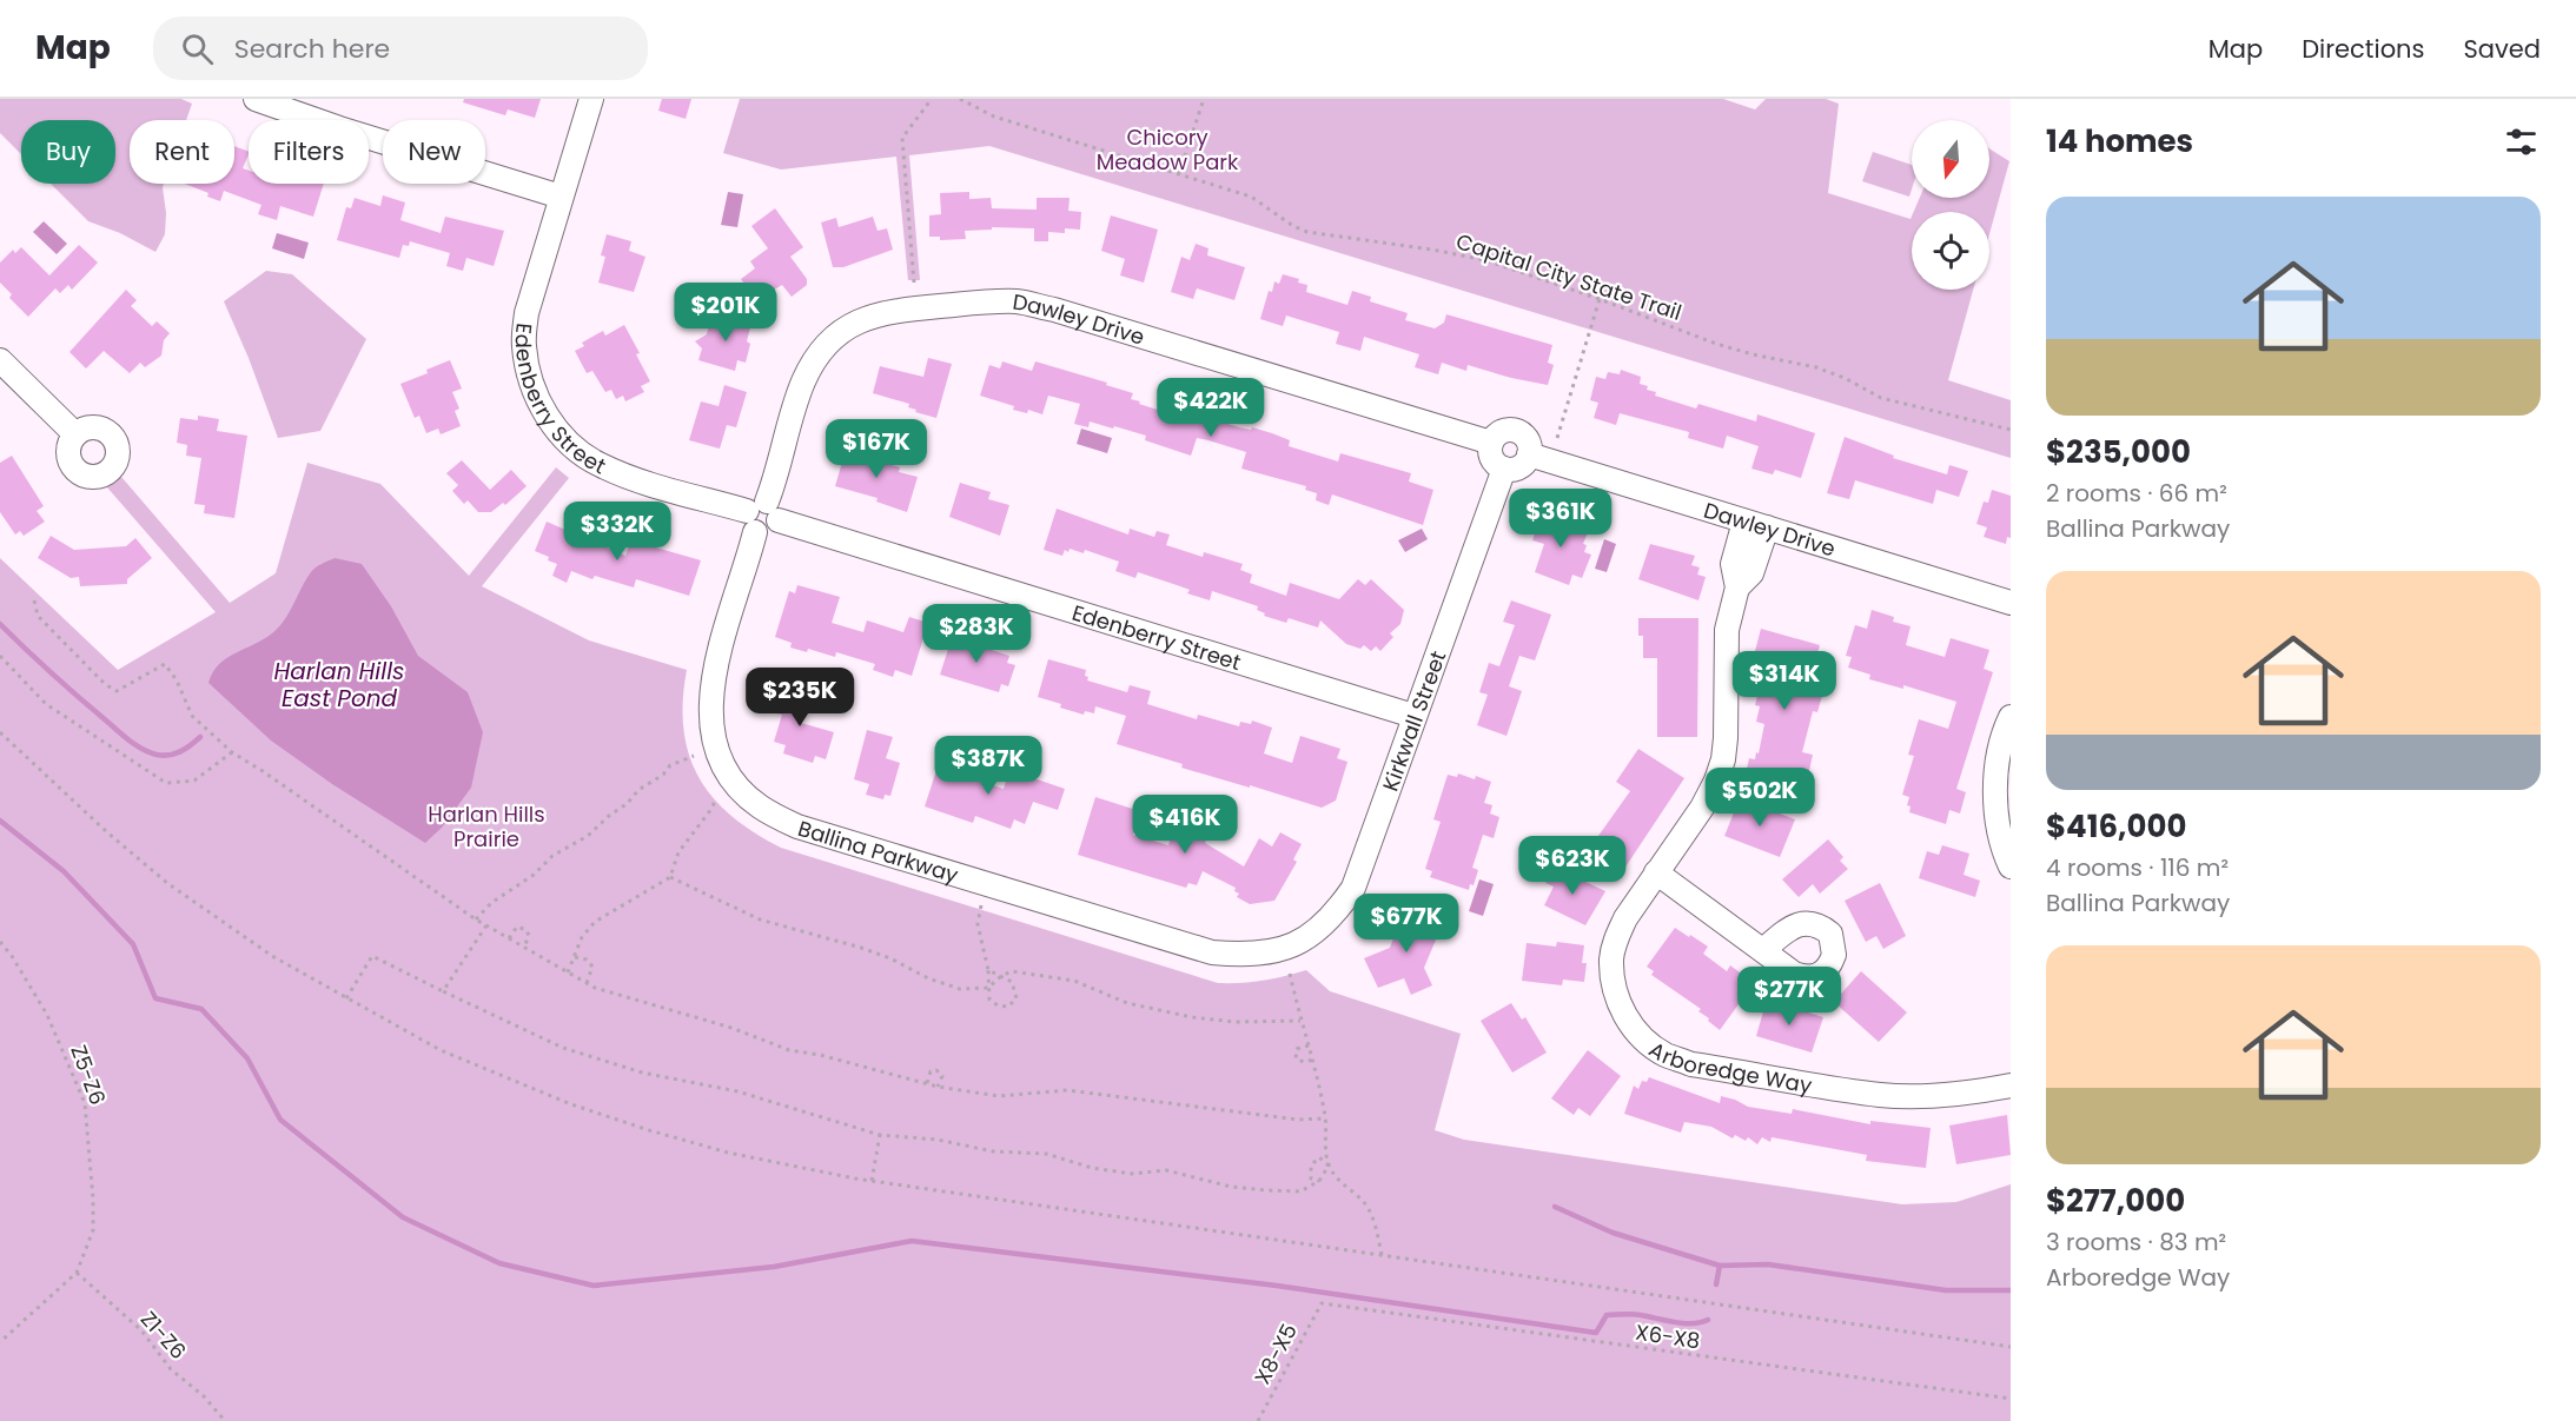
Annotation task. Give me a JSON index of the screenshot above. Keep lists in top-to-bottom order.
{
  "streets": {
    "street": [
      "Dawley Drive",
      "Edenberry Street",
      "Kirkwall Street",
      "Ballina Parkway",
      "Arboredge Way"
    ],
    "path": [
      "Capital City State Trail",
      "Z5-Z6",
      "Z1-Z6",
      "X6-X8",
      "X8-X5"
    ]
  },
  "crossings": [
    ["Dawley Drive", "Edenberry Street"],
    ["Dawley Drive", "Kirkwall Street"],
    ["Dawley Drive", "Ballina Parkway"],
    ["Dawley Drive", "Arboredge Way"],
    ["Edenberry Street", "Kirkwall Street"],
    ["Edenberry Street", "Ballina Parkway"],
    ["Kirkwall Street", "Ballina Parkway"],
    ["Z5-Z6", "Z1-Z6"],
    ["X6-X8", "X8-X5"]
  ],
  "water": ["Harlan Hills East Pond"],
  "parks": ["Chicory Meadow Park", "Harlan Hills Prairie"],
  "north": "bottom",
  "page": {
    "header": "Map",
    "search": "Search here",
    "nav": ["Map", "Directions", "Saved"],
    "heading": "14 homes",
    "chip": [
      "Buy",
      "Rent",
      "Filters",
      "New"
    ],
    "list": [
      {
        "name": "$235,000",
        "note": "2 rooms · 66 m² · Ballina Parkway"
      },
      {
        "name": "$416,000",
        "note": "4 rooms · 116 m² · Ballina Parkway"
      },
      {
        "name": "$277,000",
        "note": "3 rooms · 83 m² · Arboredge Way"
      }
    ],
    "price": [
      "$201K",
      "$422K",
      "$167K",
      "$361K",
      "$332K",
      "$283K",
      "$314K",
      "$235K",
      "$387K",
      "$502K",
      "$416K",
      "$623K",
      "$677K",
      "$277K"
    ]
  }
}
